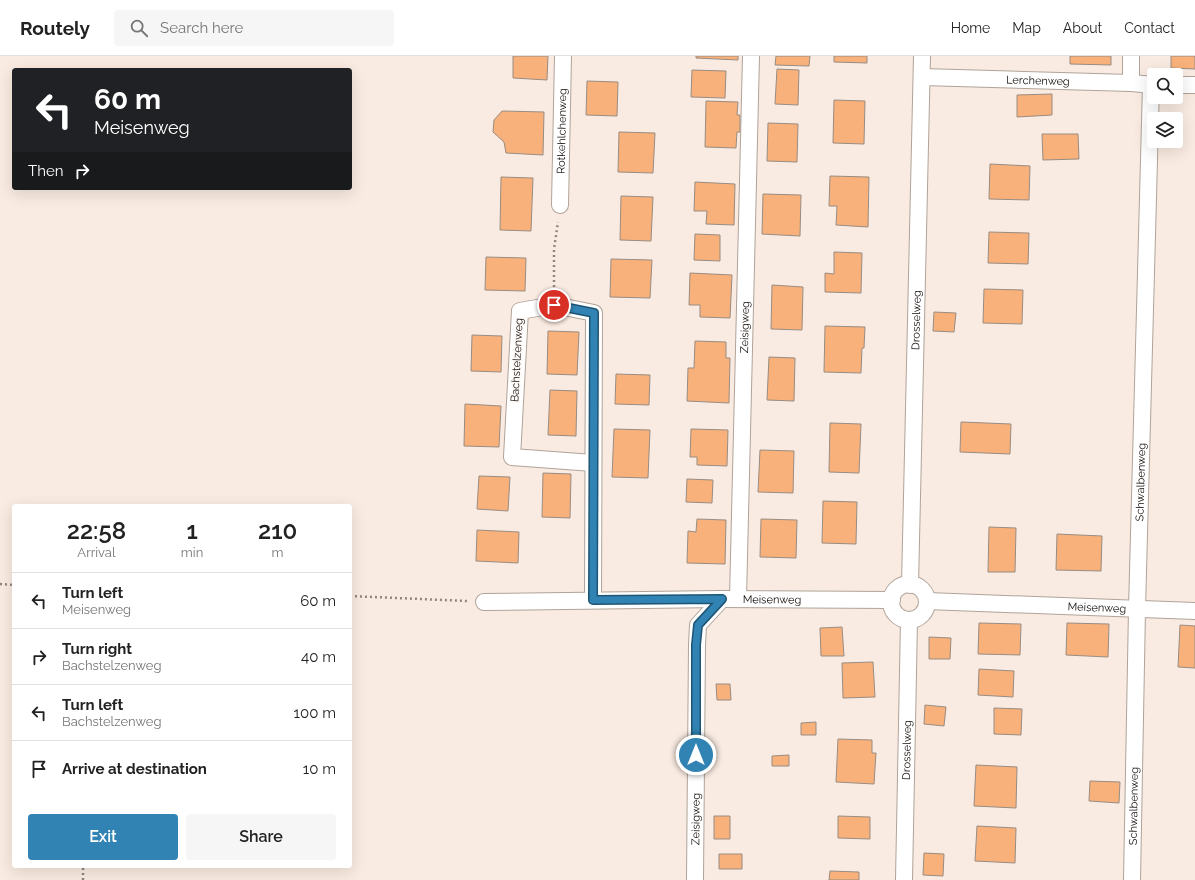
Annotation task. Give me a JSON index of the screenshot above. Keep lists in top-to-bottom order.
{
  "streets": {
    "street": [
      "Lerchenweg",
      "Rotkehlchenweg",
      "Drosselweg",
      "Zeisigweg",
      "Bachstelzenweg",
      "Schwalbenweg",
      "Meisenweg"
    ]
  },
  "crossings": [
    ["Lerchenweg", "Drosselweg"],
    ["Drosselweg", "Meisenweg"],
    ["Zeisigweg", "Meisenweg"],
    ["Bachstelzenweg", "Meisenweg"],
    ["Schwalbenweg", "Meisenweg"]
  ],
  "page": {
    "header": "Routely",
    "search": "Search here",
    "nav": [
      "Home",
      "Map",
      "About",
      "Contact"
    ],
    "turn": ["60 m", "Meisenweg"],
    "then": "Then",
    "eta": [
      "22:58",
      "Arrival",
      "1",
      "min",
      "210",
      "m"
    ],
    "list": [
      {
        "name": "Turn left",
        "note": "Meisenweg",
        "value": "60 m"
      },
      {
        "name": "Turn right",
        "note": "Bachstelzenweg",
        "value": "40 m"
      },
      {
        "name": "Turn left",
        "note": "Bachstelzenweg",
        "value": "100 m"
      },
      {
        "name": "Arrive at destination",
        "value": "10 m"
      }
    ],
    "buttons": ["Exit", "Share"]
  }
}
